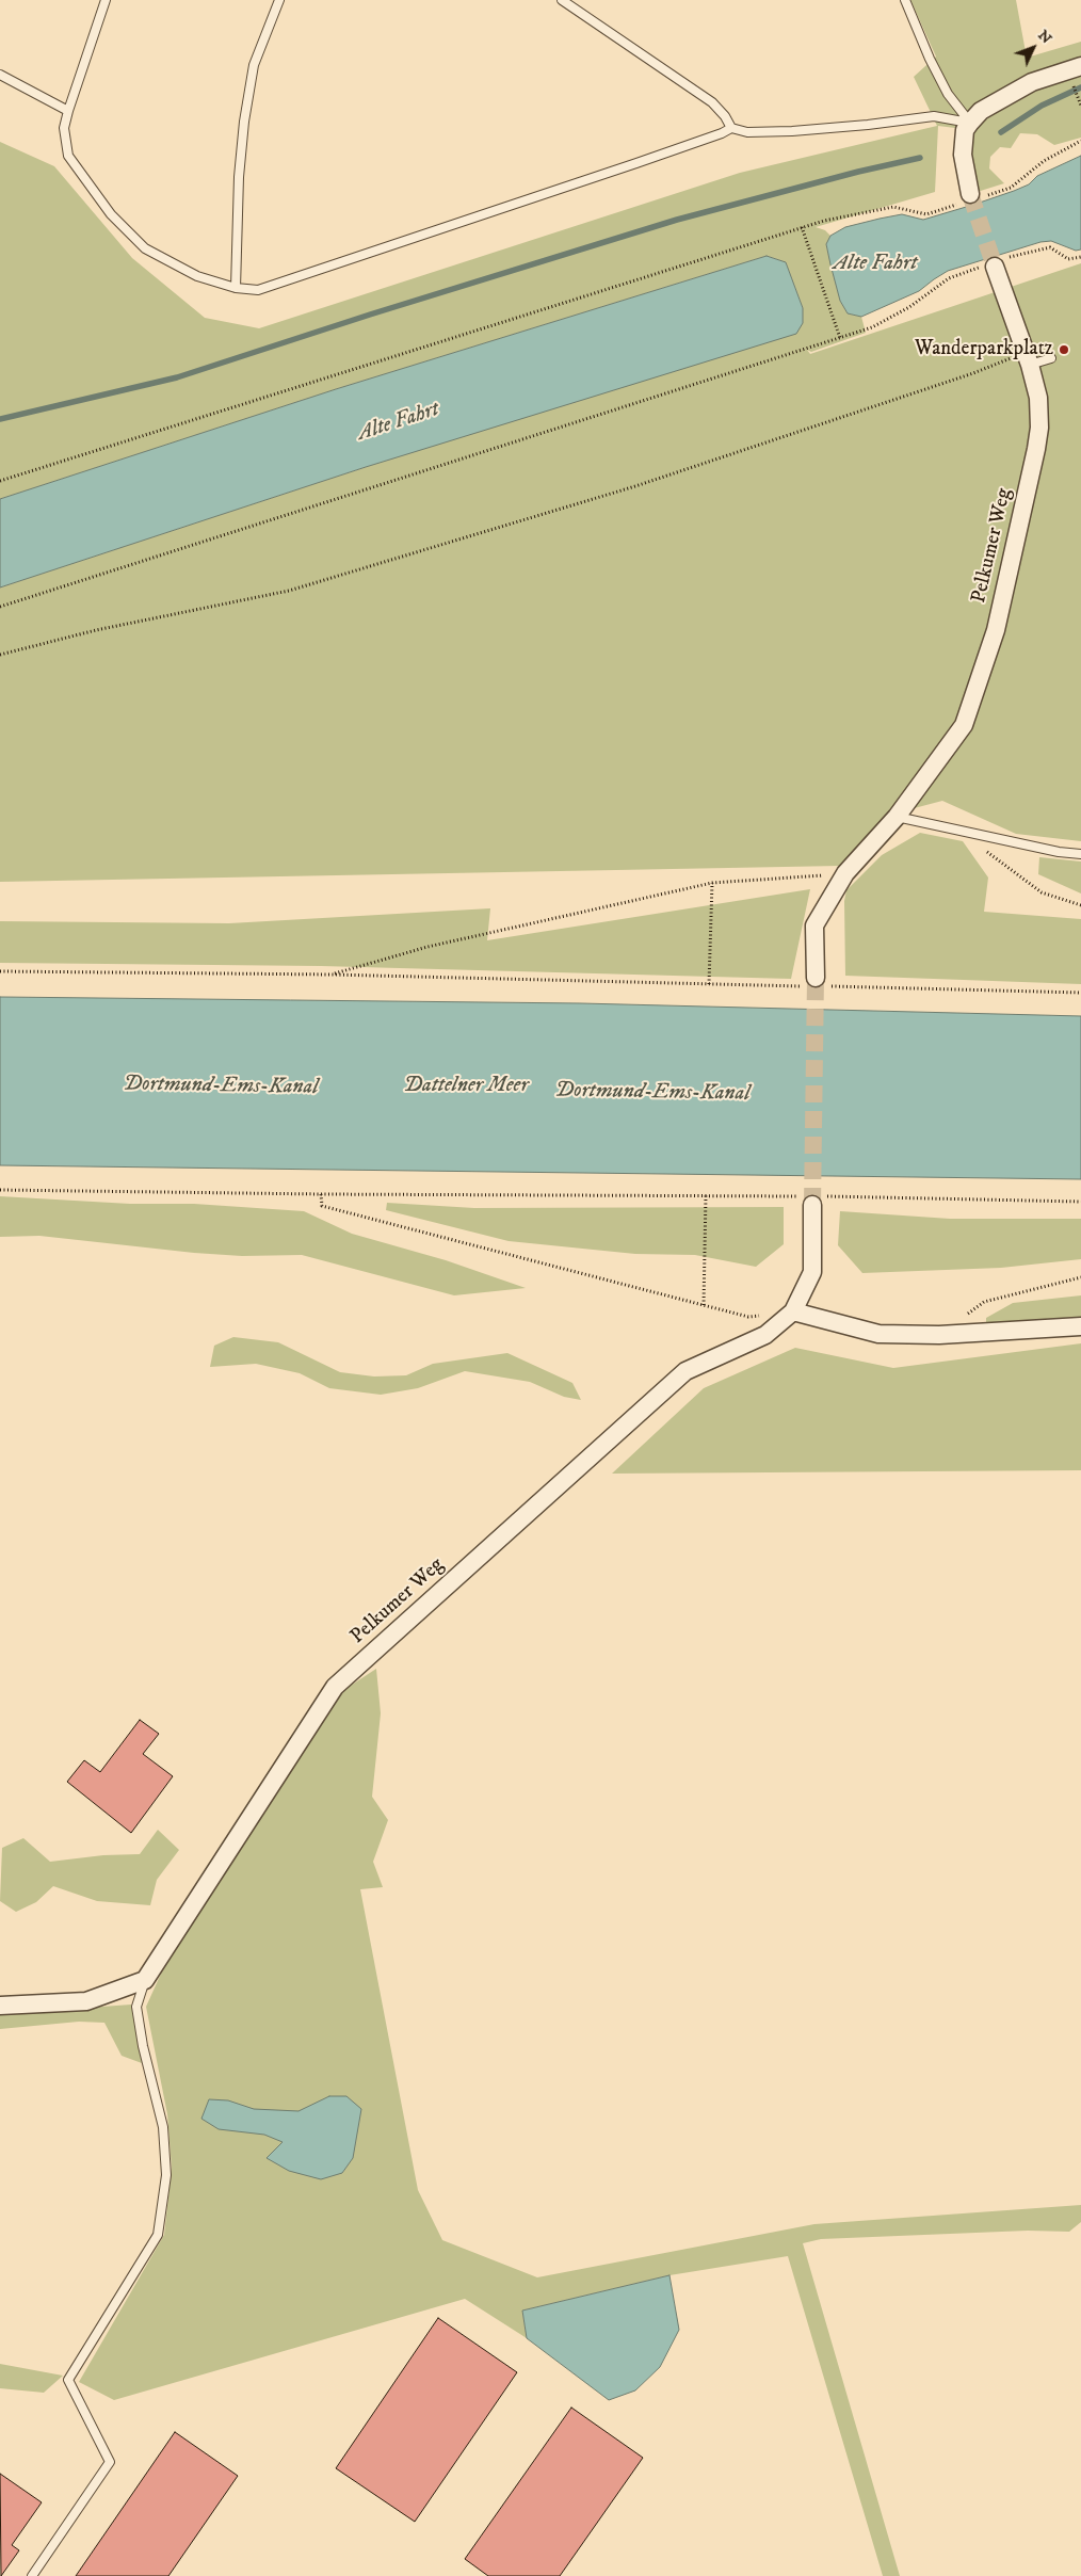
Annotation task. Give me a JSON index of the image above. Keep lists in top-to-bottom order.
{
  "streets": {
    "street": ["Pelkumer Weg"]
  },
  "water": ["Alte Fahrt", "Dortmund-Ems-Kanal", "Dattelner Meer"],
  "places": ["Wanderparkplatz"],
  "north": "top right"
}
